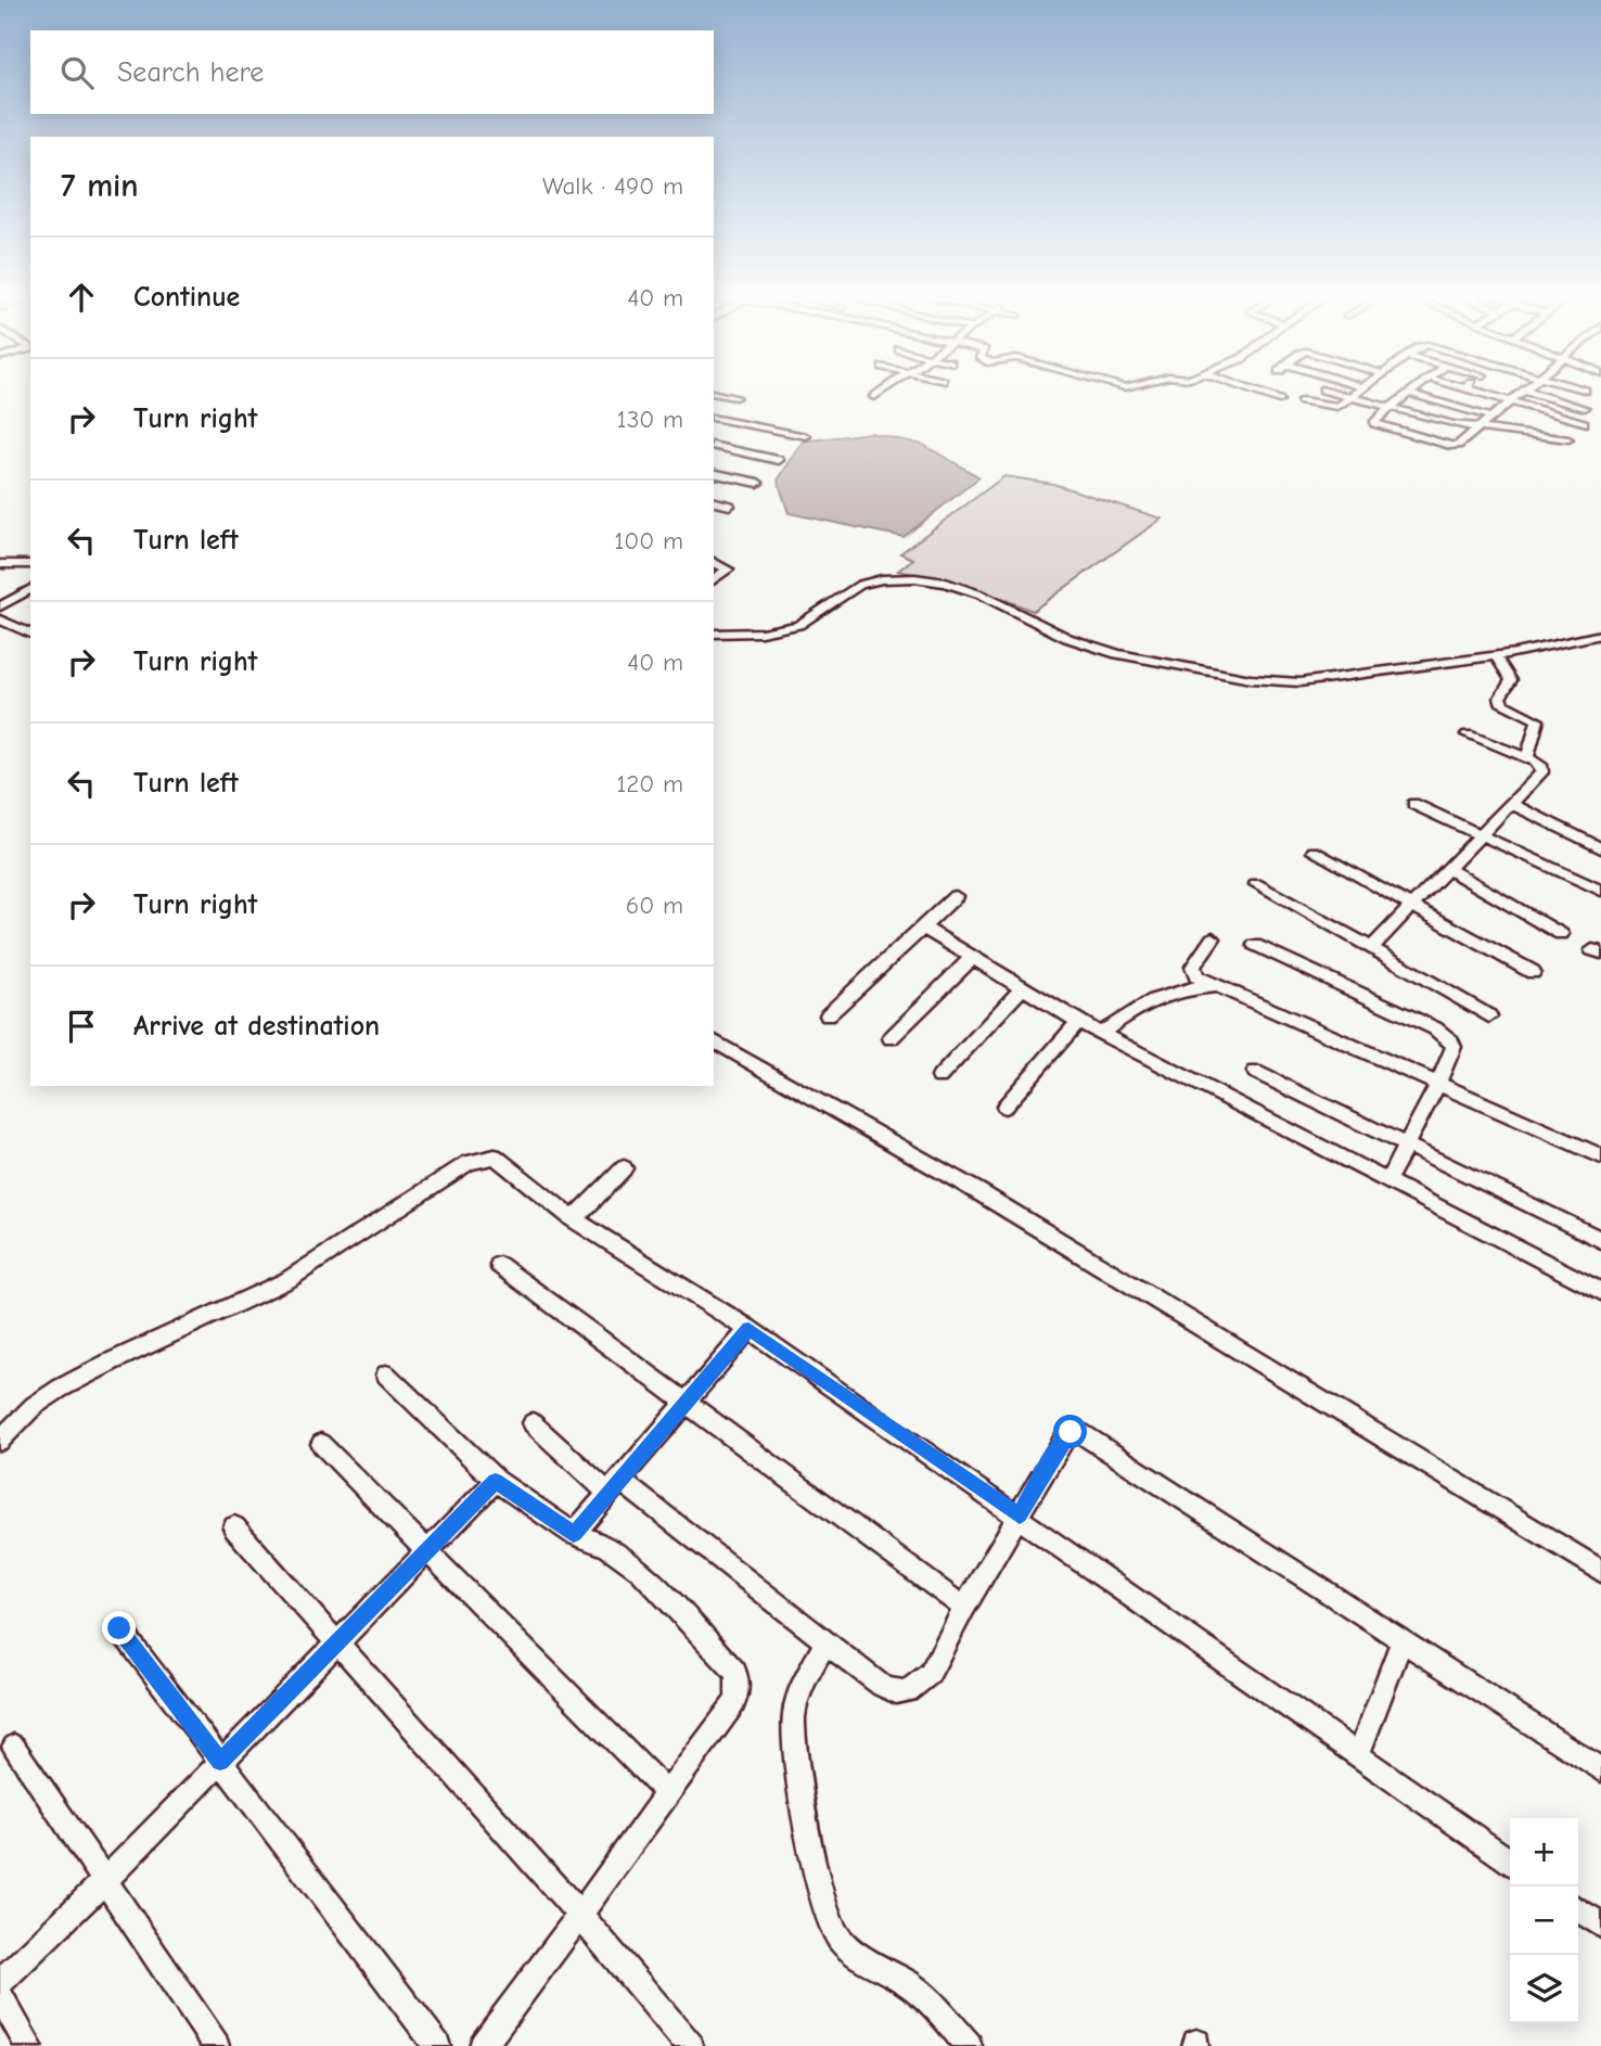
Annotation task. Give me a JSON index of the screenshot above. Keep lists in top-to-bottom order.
{
  "page": {
    "search": "Search here",
    "heading": ["7 min", "Walk · 490 m"],
    "list": [
      ["Continue", "40 m"],
      ["Turn right", "130 m"],
      ["Turn left", "100 m"],
      ["Turn right", "40 m"],
      ["Turn left", "120 m"],
      ["Turn right", "60 m"],
      "Arrive at destination"
    ],
    "map_buttons": ["+", "−"]
  }
}
